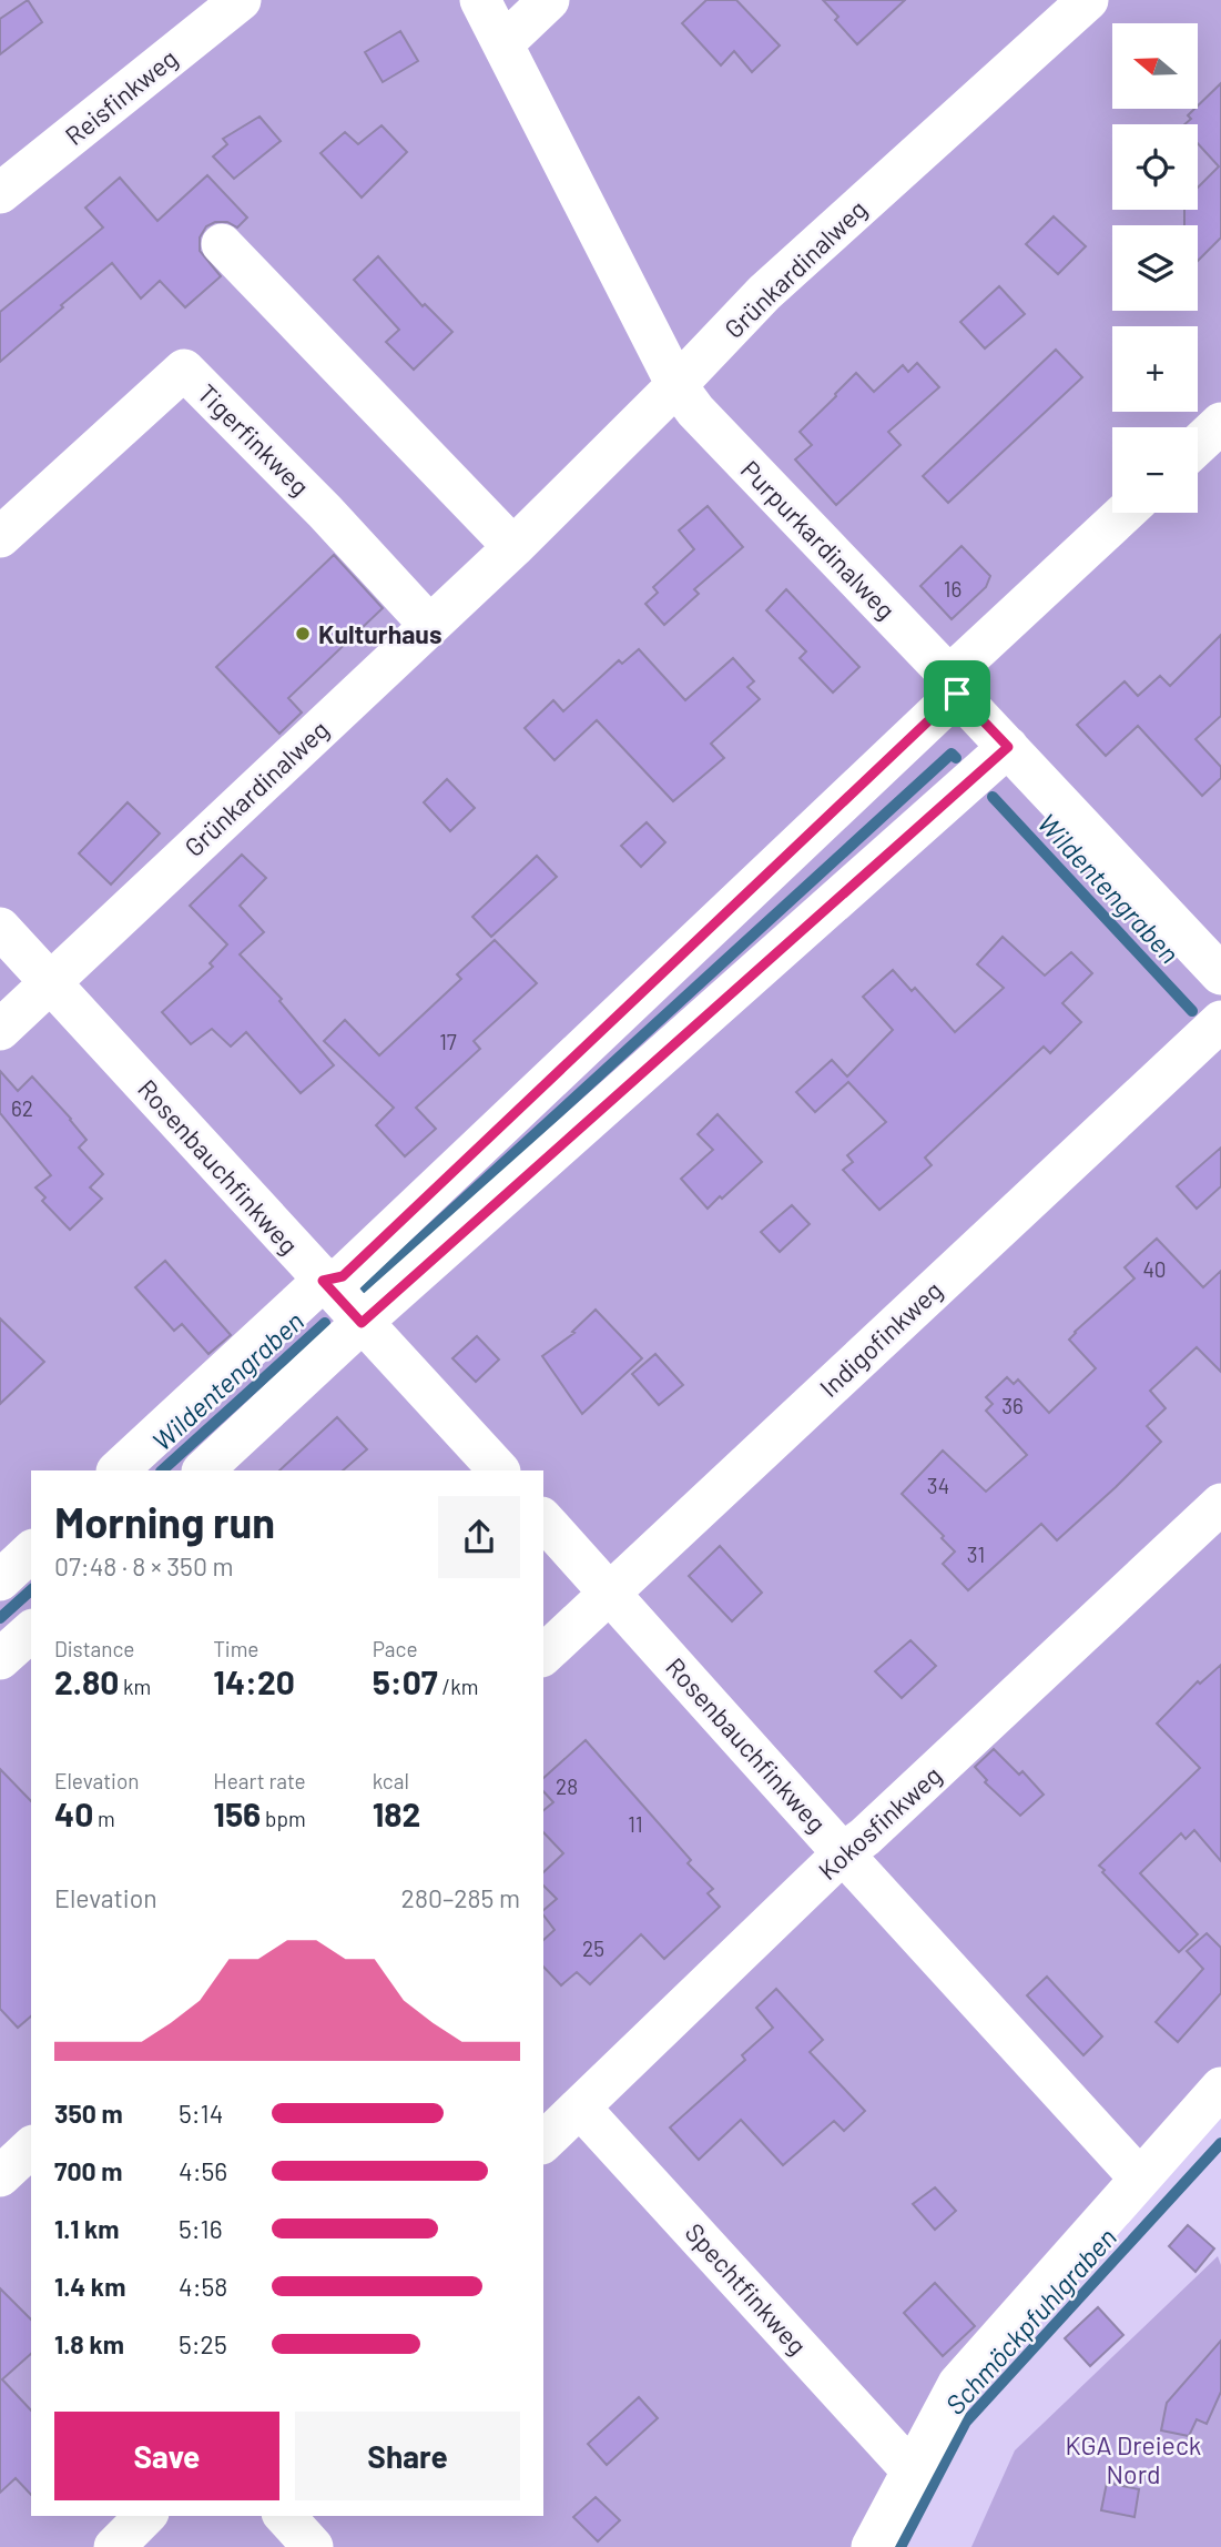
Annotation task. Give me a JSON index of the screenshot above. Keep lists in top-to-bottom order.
{
  "streets": {
    "lane": [
      "Reisfinkweg",
      "Grünkardinalweg",
      "Tigerfinkweg",
      "Purpurkardinalweg",
      "Rosenbauchfinkweg",
      "Indigofinkweg",
      "Kokosfinkweg",
      "Spechtfinkweg"
    ]
  },
  "crossings": [
    ["Grünkardinalweg", "Tigerfinkweg"],
    ["Grünkardinalweg", "Purpurkardinalweg"],
    ["Grünkardinalweg", "Rosenbauchfinkweg"],
    ["Rosenbauchfinkweg", "Indigofinkweg"],
    ["Rosenbauchfinkweg", "Kokosfinkweg"],
    ["Kokosfinkweg", "Spechtfinkweg"]
  ],
  "water": ["Wildentengraben", "Schmöckpfuhlgraben"],
  "parks": ["KGA Dreieck Nord"],
  "places": ["Kulturhaus"],
  "house_numbers": [
    "16",
    "17",
    "62",
    "40",
    "36",
    "34",
    "31",
    "28",
    "11",
    "25"
  ],
  "north": "left",
  "page": {
    "map_buttons": ["+", "−"],
    "heading": ["Morning run", "07:48 · 8 × 350 m"],
    "stats": [
      ["Distance", "2.80 km"],
      ["Time", "14:20"],
      ["Pace", "5:07 /km"],
      ["Elevation", "40 m"],
      ["Heart rate", "156 bpm"],
      ["kcal", "182"]
    ],
    "chart": ["Elevation", "280–285 m"],
    "list": [
      {
        "name": "350 m",
        "note": "5:14"
      },
      {
        "name": "700 m",
        "note": "4:56"
      },
      {
        "name": "1.1 km",
        "note": "5:16"
      },
      {
        "name": "1.4 km",
        "note": "4:58"
      },
      {
        "name": "1.8 km",
        "note": "5:25"
      }
    ],
    "buttons": ["Save", "Share"]
  }
}
